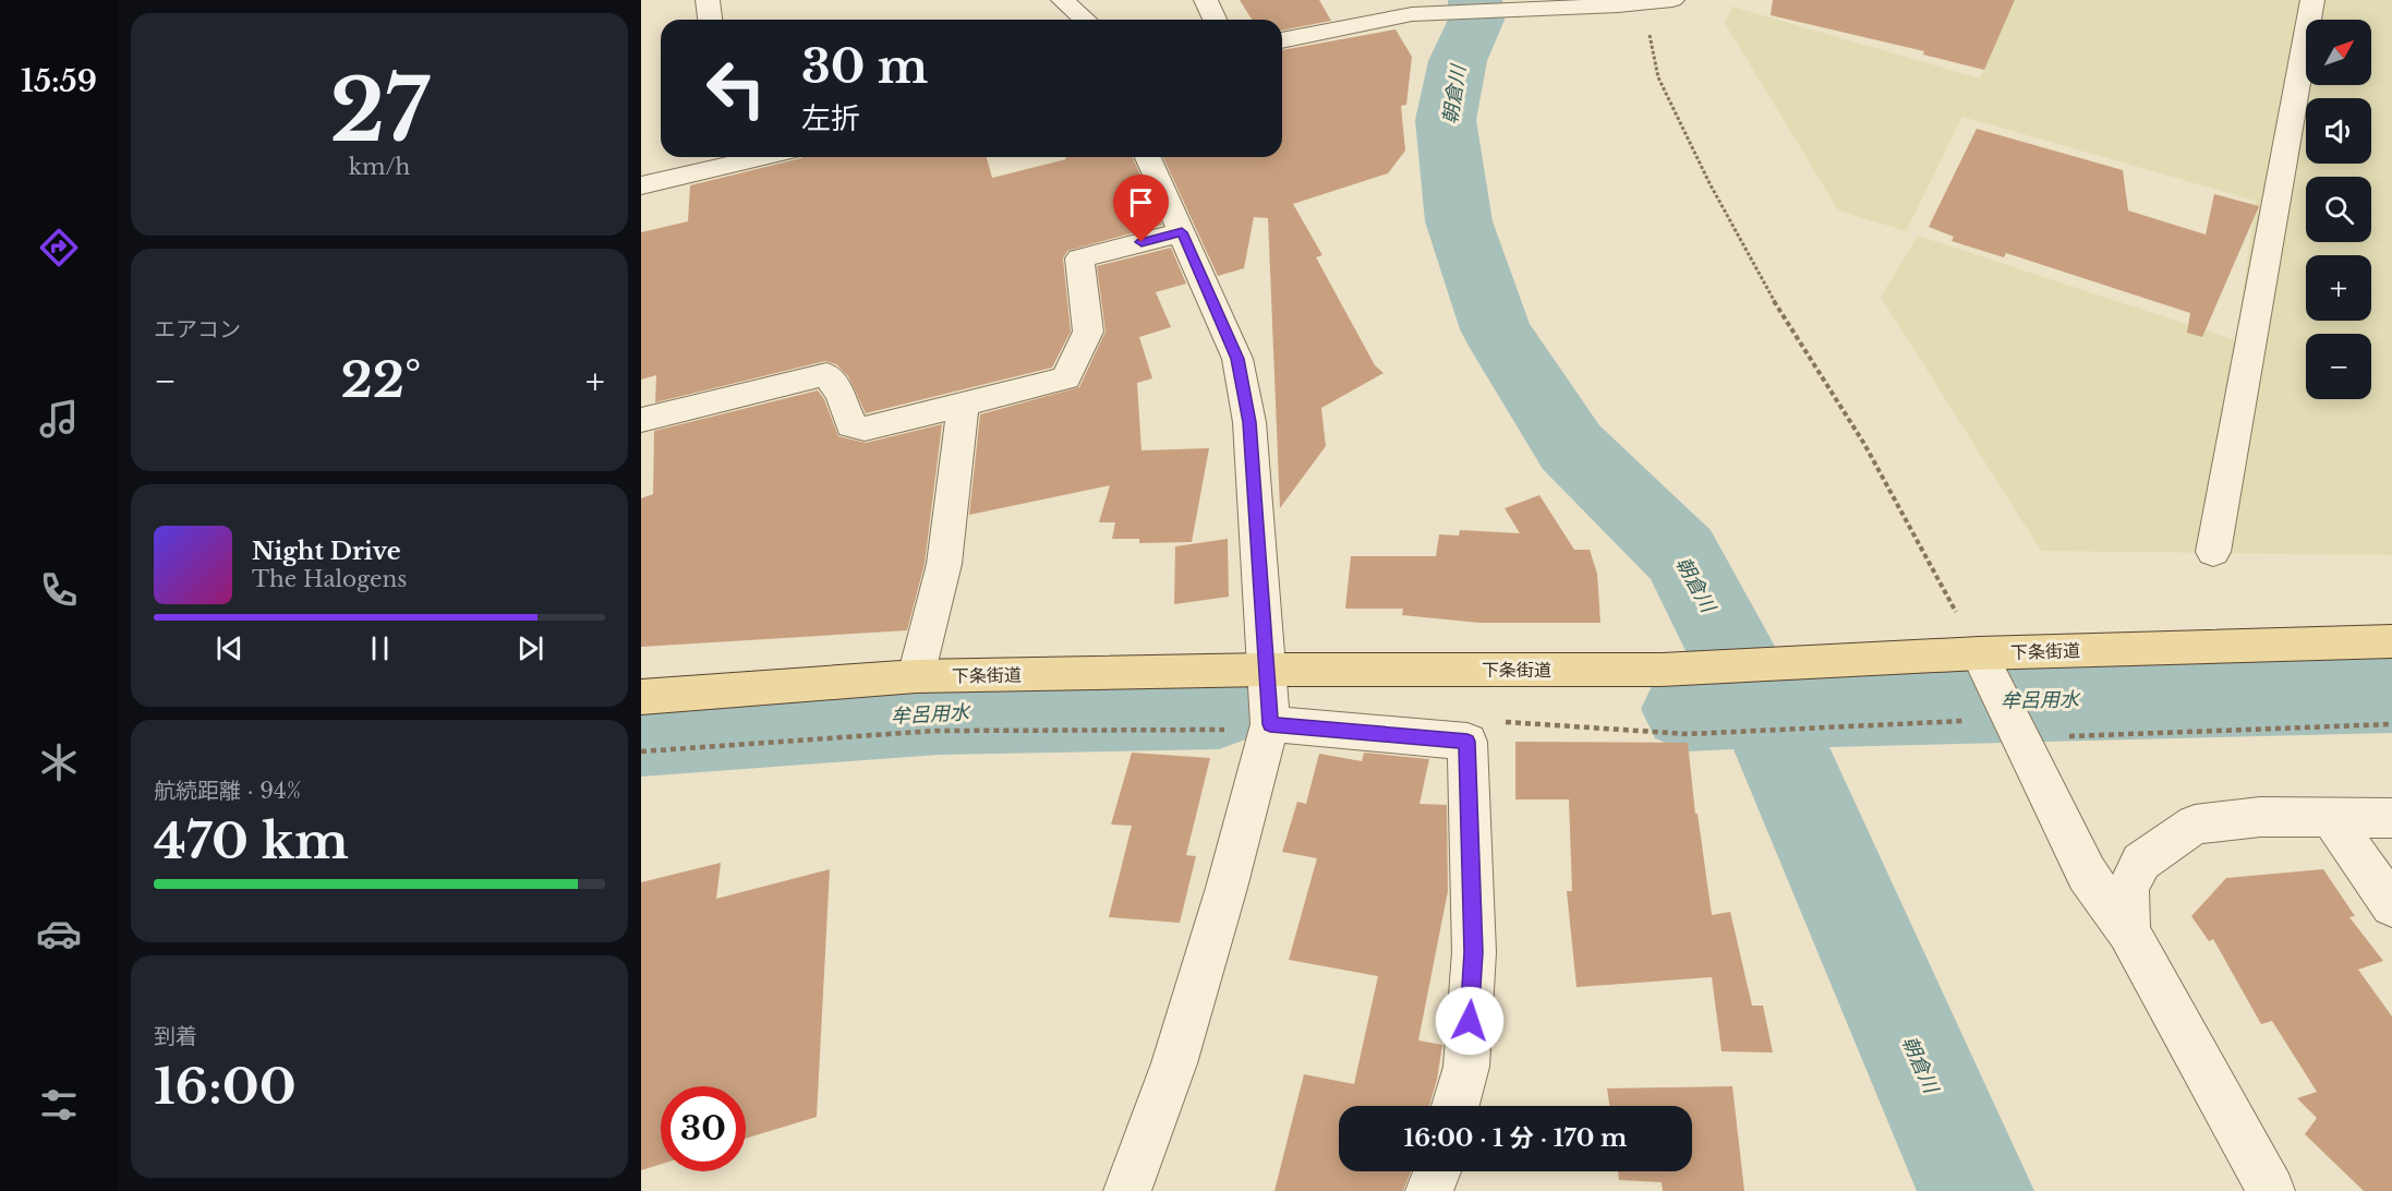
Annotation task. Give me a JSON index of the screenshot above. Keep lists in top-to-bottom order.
{
  "streets": {
    "main road": ["下条街道"]
  },
  "water": ["朝倉川", "牟呂用水"],
  "north": "top right",
  "page": {
    "tabs": "15:59",
    "tile": [
      ["27", "km/h"],
      "エアコン",
      ["航続距離 · 94%", "470 km"],
      ["到着", "16:00"]
    ],
    "map_buttons": ["+", "−"],
    "turn": ["30 m", "左折"],
    "heat": ["−", "22°", "+"],
    "song": ["Night Drive", "The Halogens"],
    "limit": "30",
    "trip": "16:00 · 1 分 · 170 m"
  }
}
